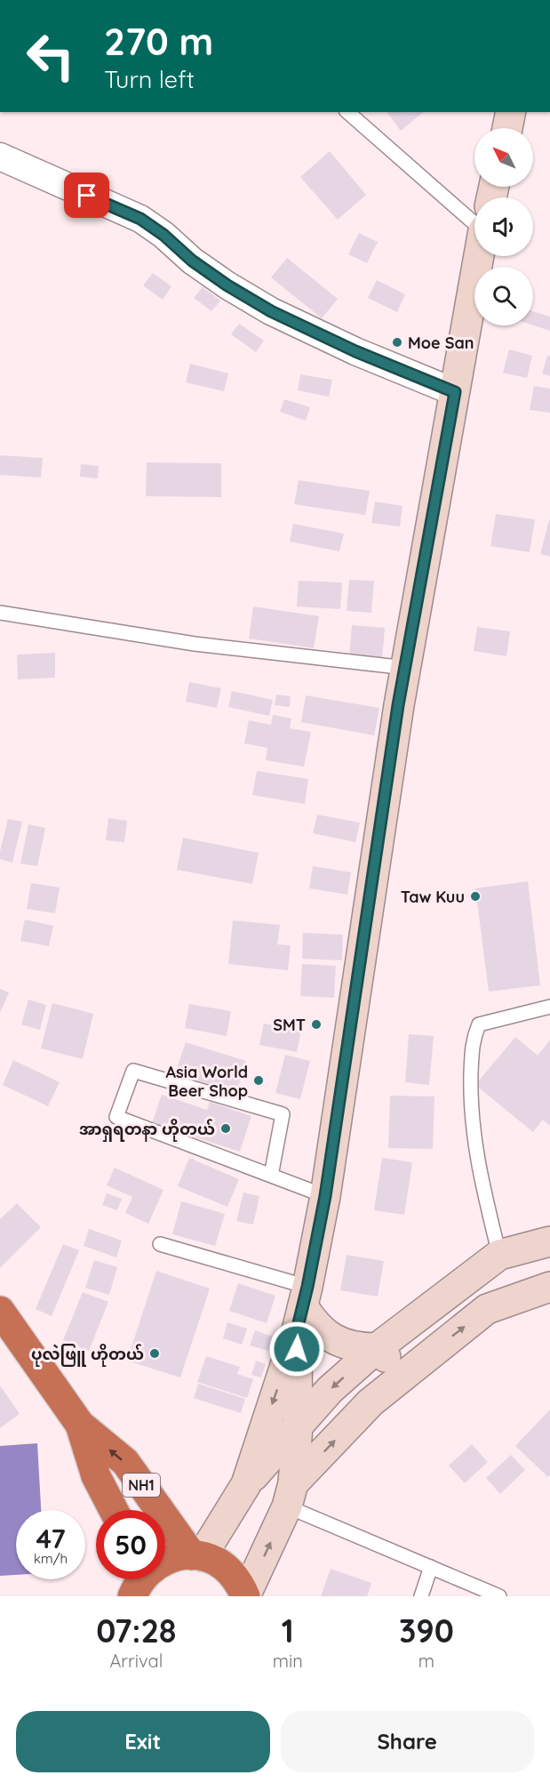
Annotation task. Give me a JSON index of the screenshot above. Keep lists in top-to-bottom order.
{
  "streets": {
    "highway": ["NH1"]
  },
  "places": [
    "Moe San",
    "Taw Kuu",
    "SMT",
    "Asia World Beer Shop",
    "အာရှရတနာ ဟိုတယ်",
    "ပုလဲဖြူ ဟိုတယ်"
  ],
  "north": "top left",
  "page": {
    "turn": ["270 m", "Turn left"],
    "speed": "47 km/h",
    "limit": "50",
    "eta": [
      "07:28",
      "Arrival",
      "1",
      "min",
      "390",
      "m"
    ],
    "buttons": ["Exit", "Share"]
  }
}
